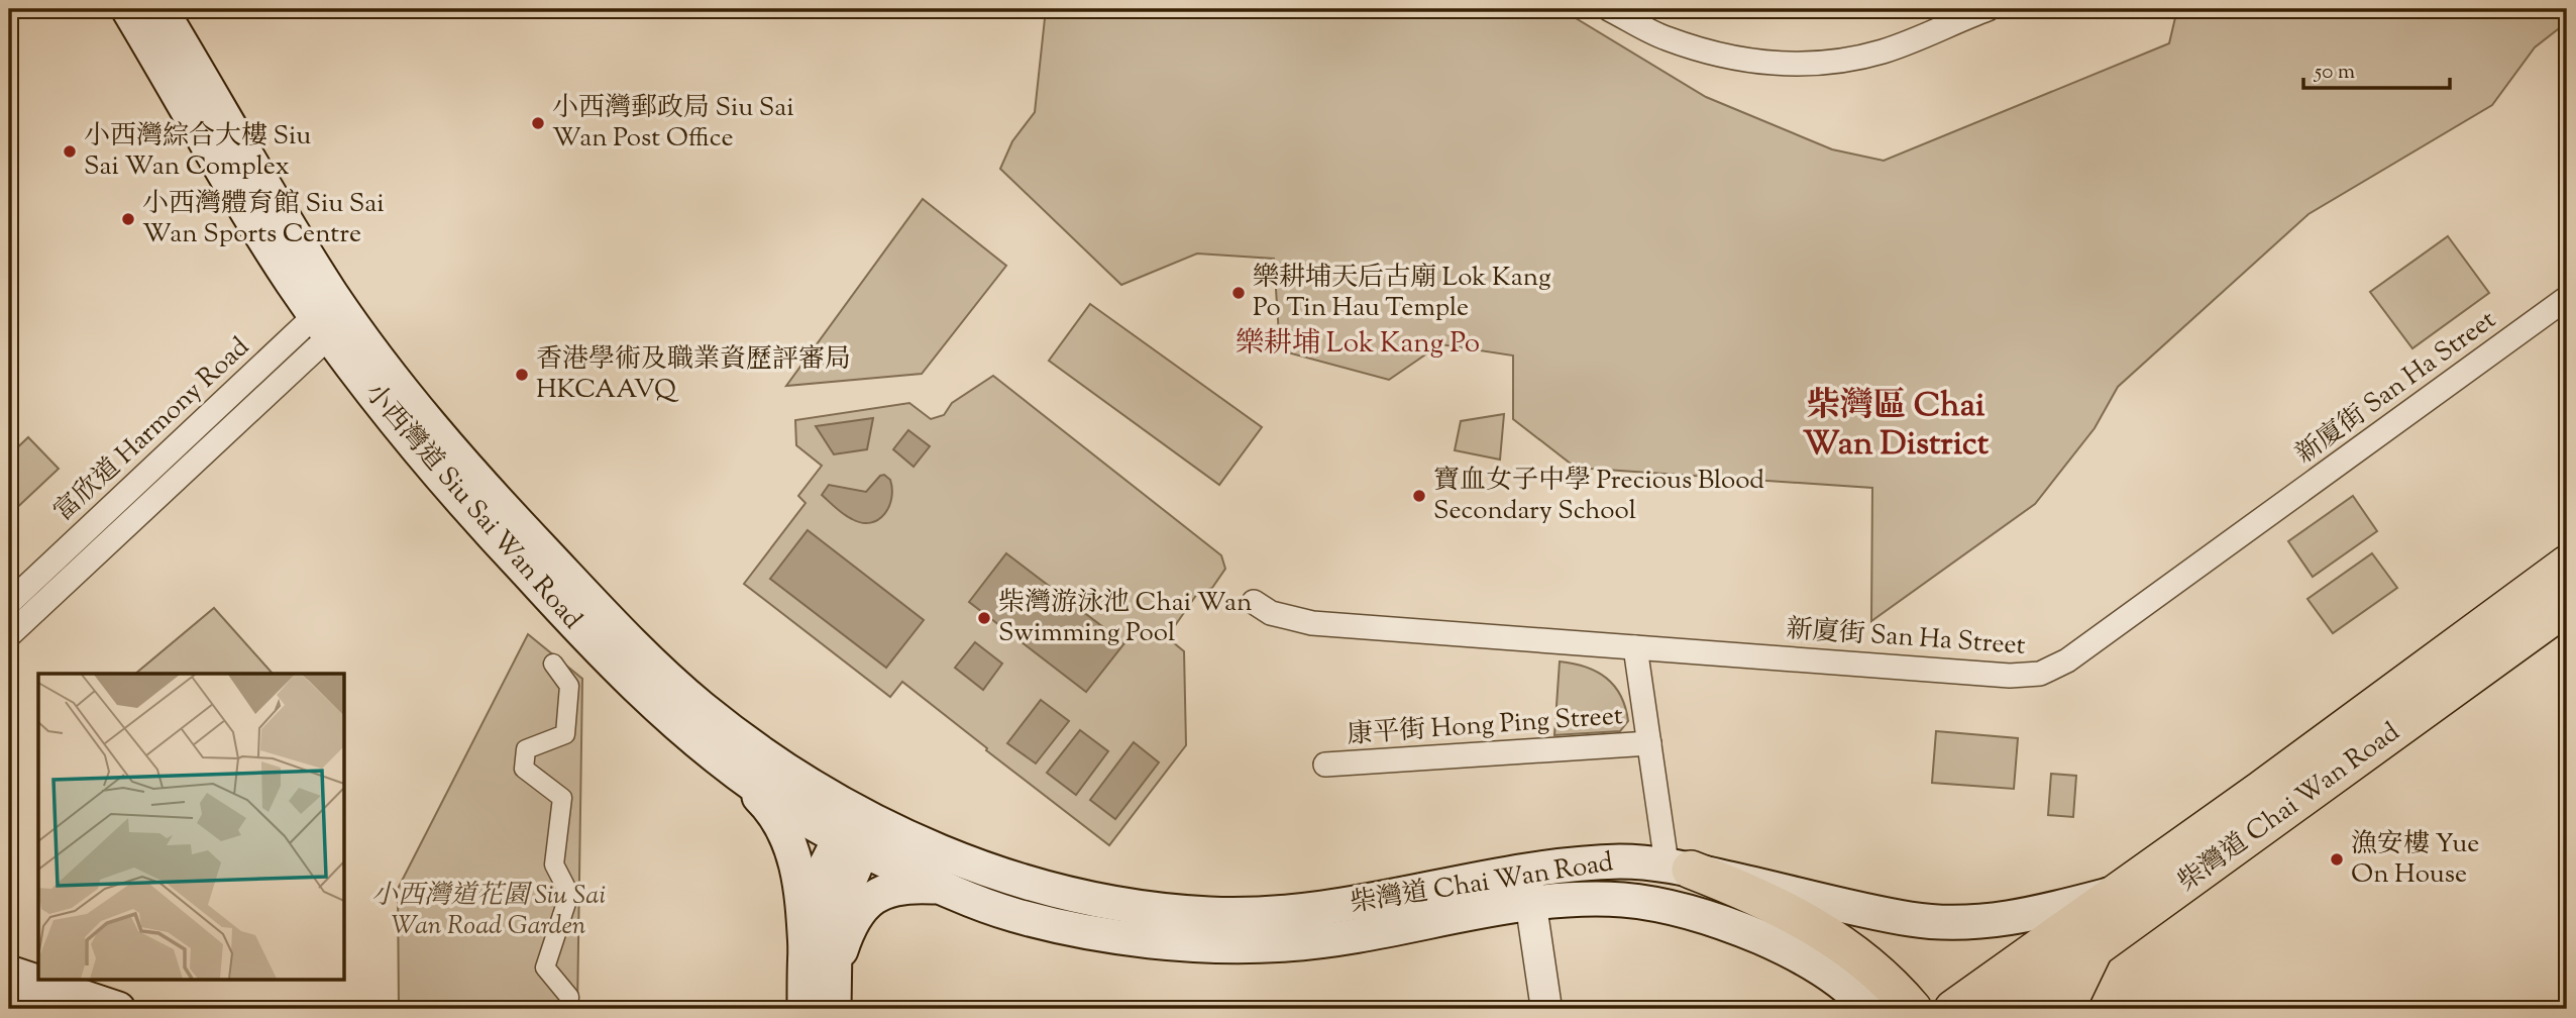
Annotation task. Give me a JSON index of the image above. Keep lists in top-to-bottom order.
{
  "streets": {
    "main road": ["小西灣道 Siu Sai Wan Road", "柴灣道 Chai Wan Road"],
    "street": ["新廈街 San Ha Street", "富欣道 Harmony Road", "康平街 Hong Ping Street"]
  },
  "crossings": [
    ["富欣道 Harmony Road", "小西灣道 Siu Sai Wan Road"],
    ["小西灣道 Siu Sai Wan Road", "柴灣道 Chai Wan Road"]
  ],
  "districts": ["樂耕埔 Lok Kang Po", "柴灣區 Chai Wan District"],
  "parks": ["小西灣道花園 Siu Sai Wan Road Garden"],
  "places": [
    "小西灣郵政局 Siu Sai Wan Post Office",
    "小西灣綜合大樓 Siu Sai Wan Complex",
    "小西灣體育館 Siu Sai Wan Sports Centre",
    "樂耕埔天后古廟 Lok Kang Po Tin Hau Temple",
    "香港學術及職業資歷評審局 HKCAAVQ",
    "寶血女子中學 Precious Blood Secondary School",
    "柴灣游泳池 Chai Wan Swimming Pool",
    "漁安樓 Yue On House"
  ],
  "scale_bar": "50 m"
}
